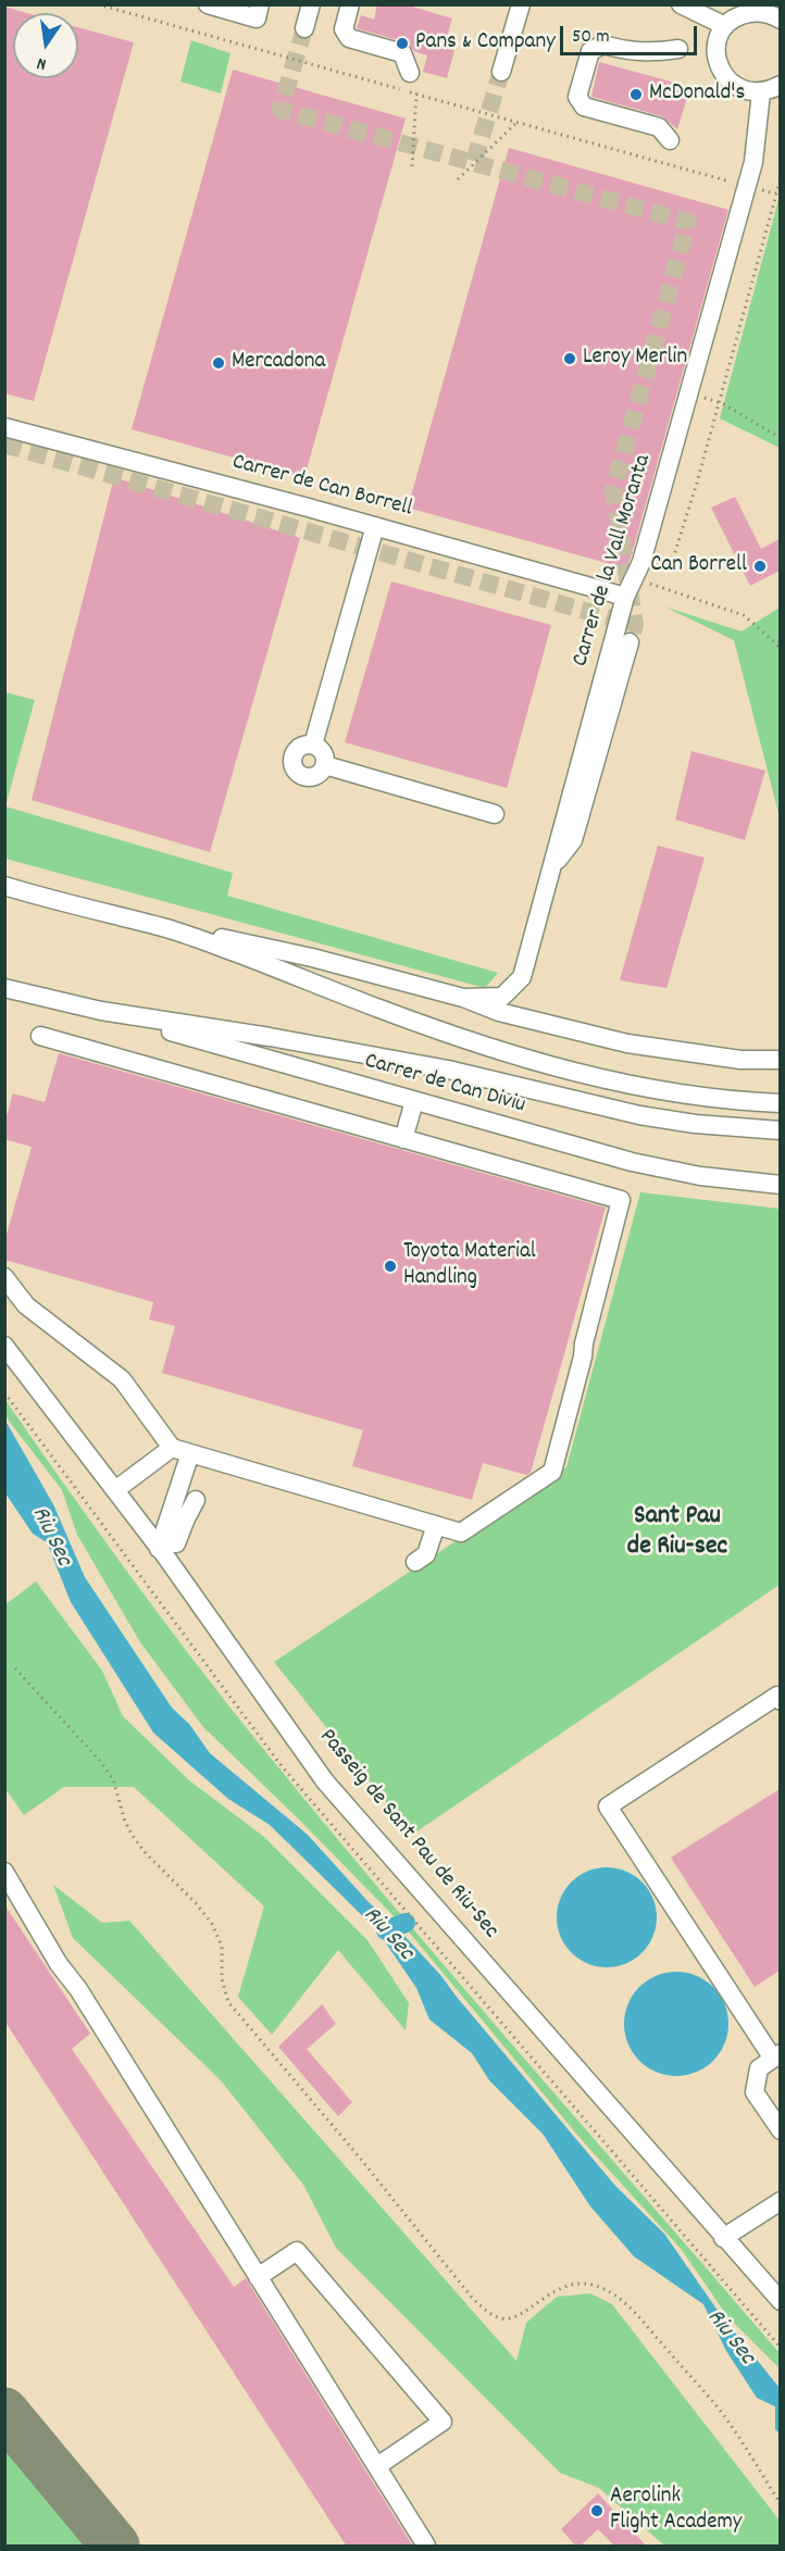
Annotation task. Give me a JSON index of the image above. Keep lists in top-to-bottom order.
{
  "streets": {
    "street": [
      "Carrer de Can Borrell",
      "Carrer de la Vall Moranta",
      "Carrer de Can Diviu",
      "Passeig de Sant Pau de Riu-Sec"
    ]
  },
  "crossings": [
    ["Carrer de Can Borrell", "Carrer de la Vall Moranta"],
    ["Carrer de la Vall Moranta", "Carrer de Can Diviu"]
  ],
  "districts": ["Sant Pau de Riu-sec"],
  "water": ["Riu Sec"],
  "places": [
    "Pans & Company",
    "McDonald's",
    "Leroy Merlin",
    "Mercadona",
    "Can Borrell",
    "Toyota Material Handling",
    "Aerolink Flight Academy"
  ],
  "scale_bar": "50 m",
  "north": "bottom"
}
